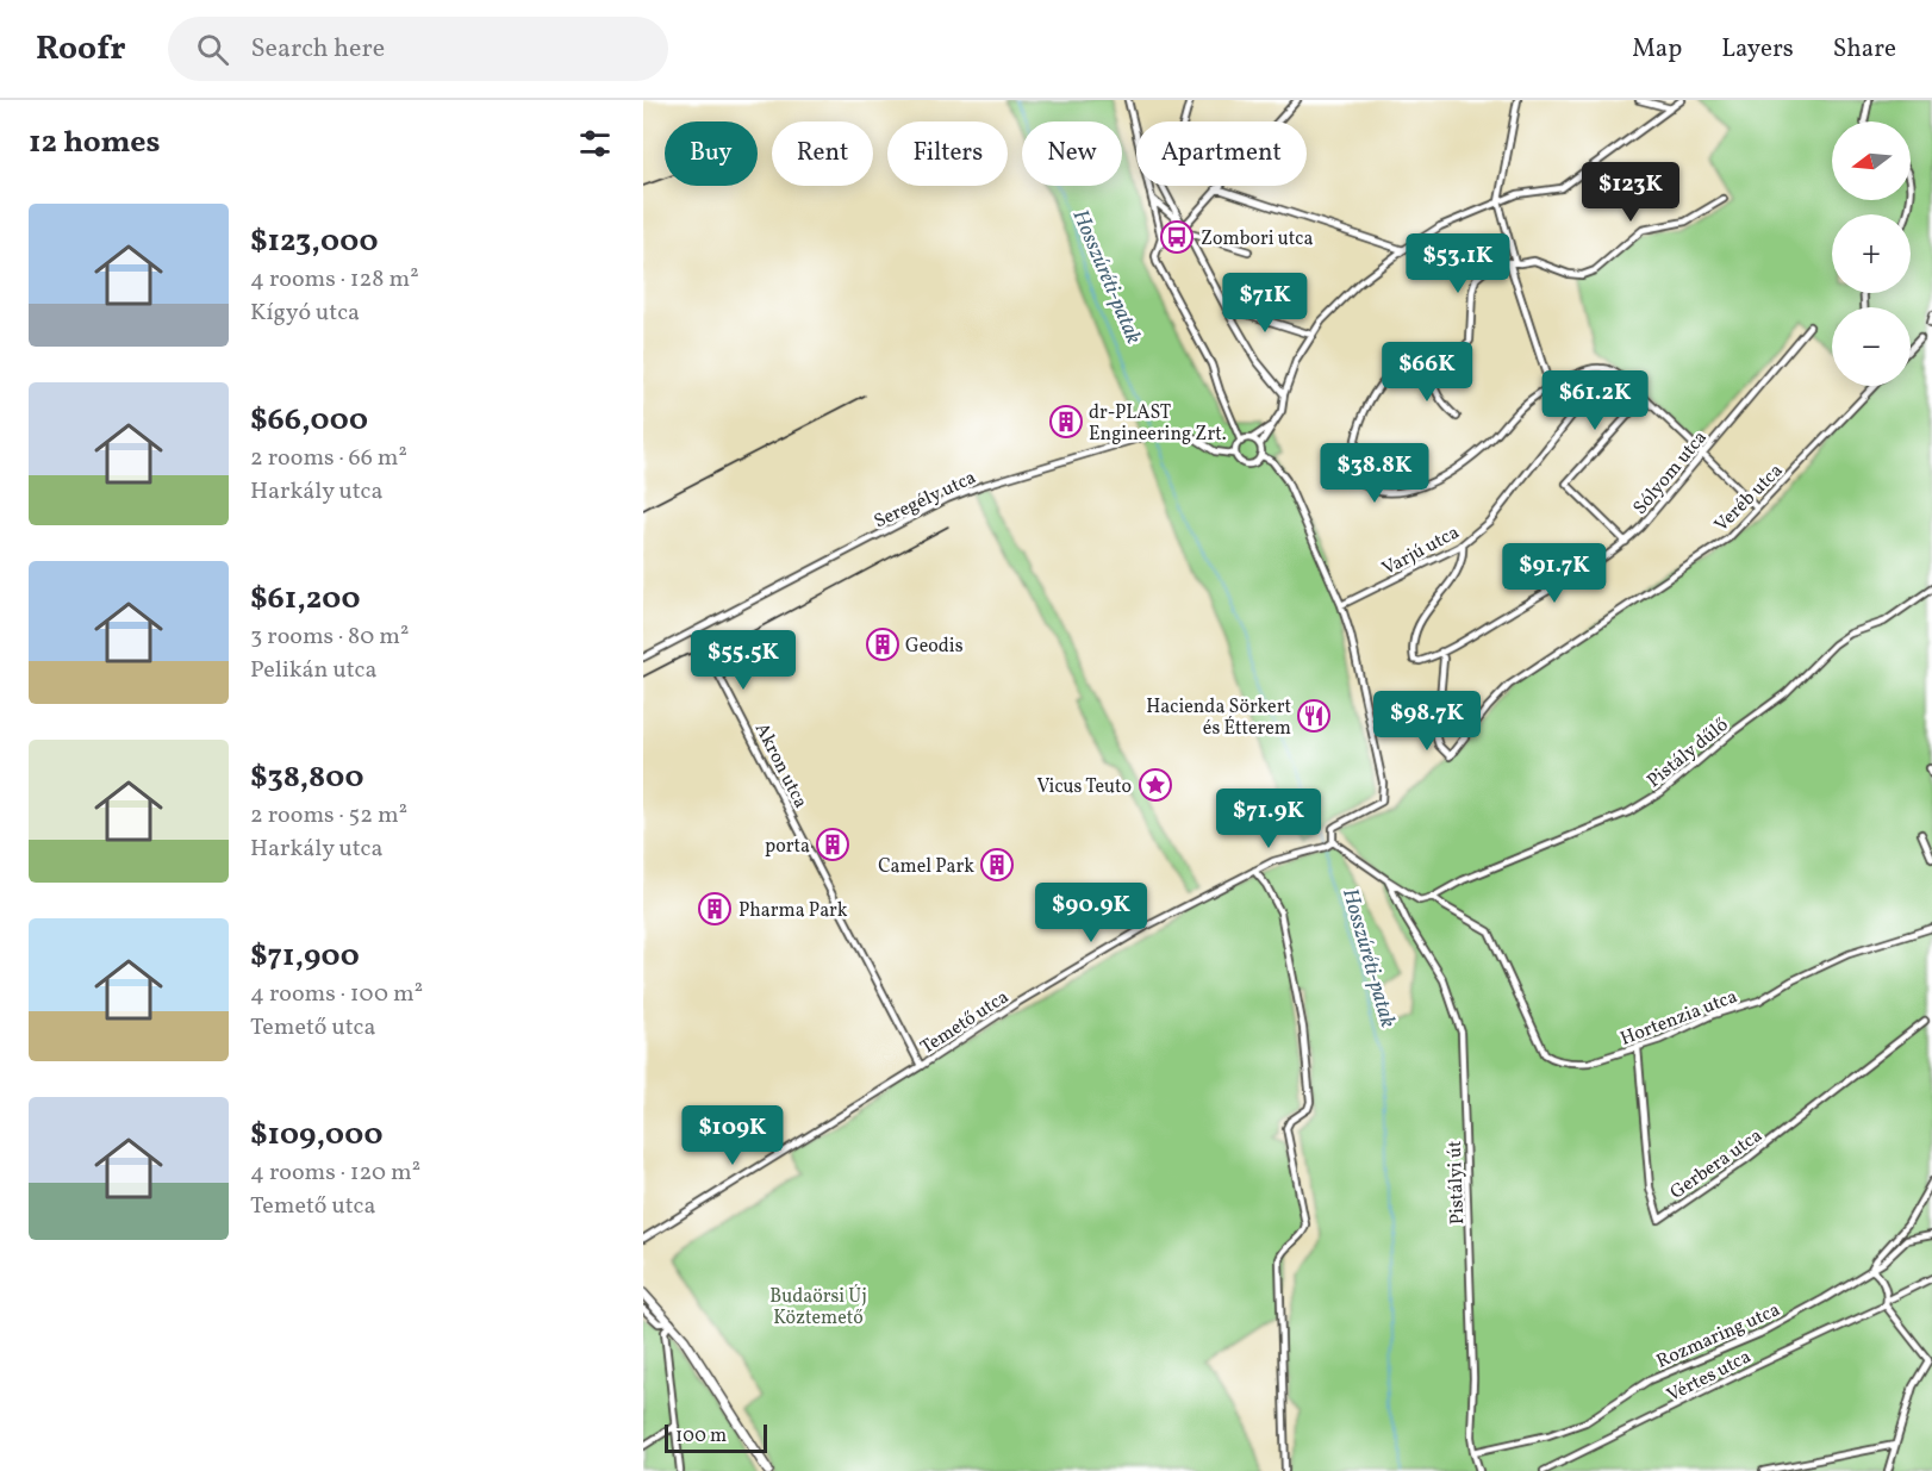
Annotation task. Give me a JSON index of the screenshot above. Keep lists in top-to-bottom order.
{
  "streets": {
    "street": [
      "Sólyom utca",
      "Veréb utca",
      "Seregély utca",
      "Varjú utca",
      "Pistály dűlő",
      "Akron utca",
      "Hortenzia utca",
      "Temető utca",
      "Gerbera utca",
      "Pistályi út",
      "Rozmaring utca",
      "Vértes utca"
    ]
  },
  "crossings": [
    ["Sólyom utca", "Veréb utca"],
    ["Sólyom utca", "Varjú utca"],
    ["Seregély utca", "Akron utca"],
    ["Varjú utca", "Temető utca"],
    ["Pistály dűlő", "Hortenzia utca"],
    ["Akron utca", "Temető utca"],
    ["Hortenzia utca", "Gerbera utca"],
    ["Pistályi út", "Rozmaring utca"]
  ],
  "water": ["Hosszúréti-patak"],
  "parks": ["Budaörsi Új Köztemető"],
  "places": {
    "bus stop": ["Zombori utca"],
    "building": [
      "dr-PLAST Engineering Zrt.",
      "Geodis",
      "porta",
      "Camel Park",
      "Pharma Park"
    ],
    "restaurant": ["Hacienda Sörkert és Étterem"],
    "place": ["Vicus Teuto"]
  },
  "scale_bar": "100 m",
  "north": "left",
  "page": {
    "header": "Roofr",
    "search": "Search here",
    "nav": ["Map", "Layers", "Share"],
    "heading": "12 homes",
    "map_buttons": ["+", "−"],
    "chip": [
      "Buy",
      "Rent",
      "Filters",
      "New",
      "Apartment"
    ],
    "price": [
      "$123K",
      "$53.1K",
      "$71K",
      "$66K",
      "$61.2K",
      "$38.8K",
      "$91.7K",
      "$55.5K",
      "$98.7K",
      "$71.9K",
      "$90.9K",
      "$109K"
    ],
    "list": [
      {
        "name": "$123,000",
        "note": "4 rooms · 128 m² · Kígyó utca"
      },
      {
        "name": "$66,000",
        "note": "2 rooms · 66 m² · Harkály utca"
      },
      {
        "name": "$61,200",
        "note": "3 rooms · 80 m² · Pelikán utca"
      },
      {
        "name": "$38,800",
        "note": "2 rooms · 52 m² · Harkály utca"
      },
      {
        "name": "$71,900",
        "note": "4 rooms · 100 m² · Temető utca"
      },
      {
        "name": "$109,000",
        "note": "4 rooms · 120 m² · Temető utca"
      }
    ],
    "scale": "100 m"
  }
}
